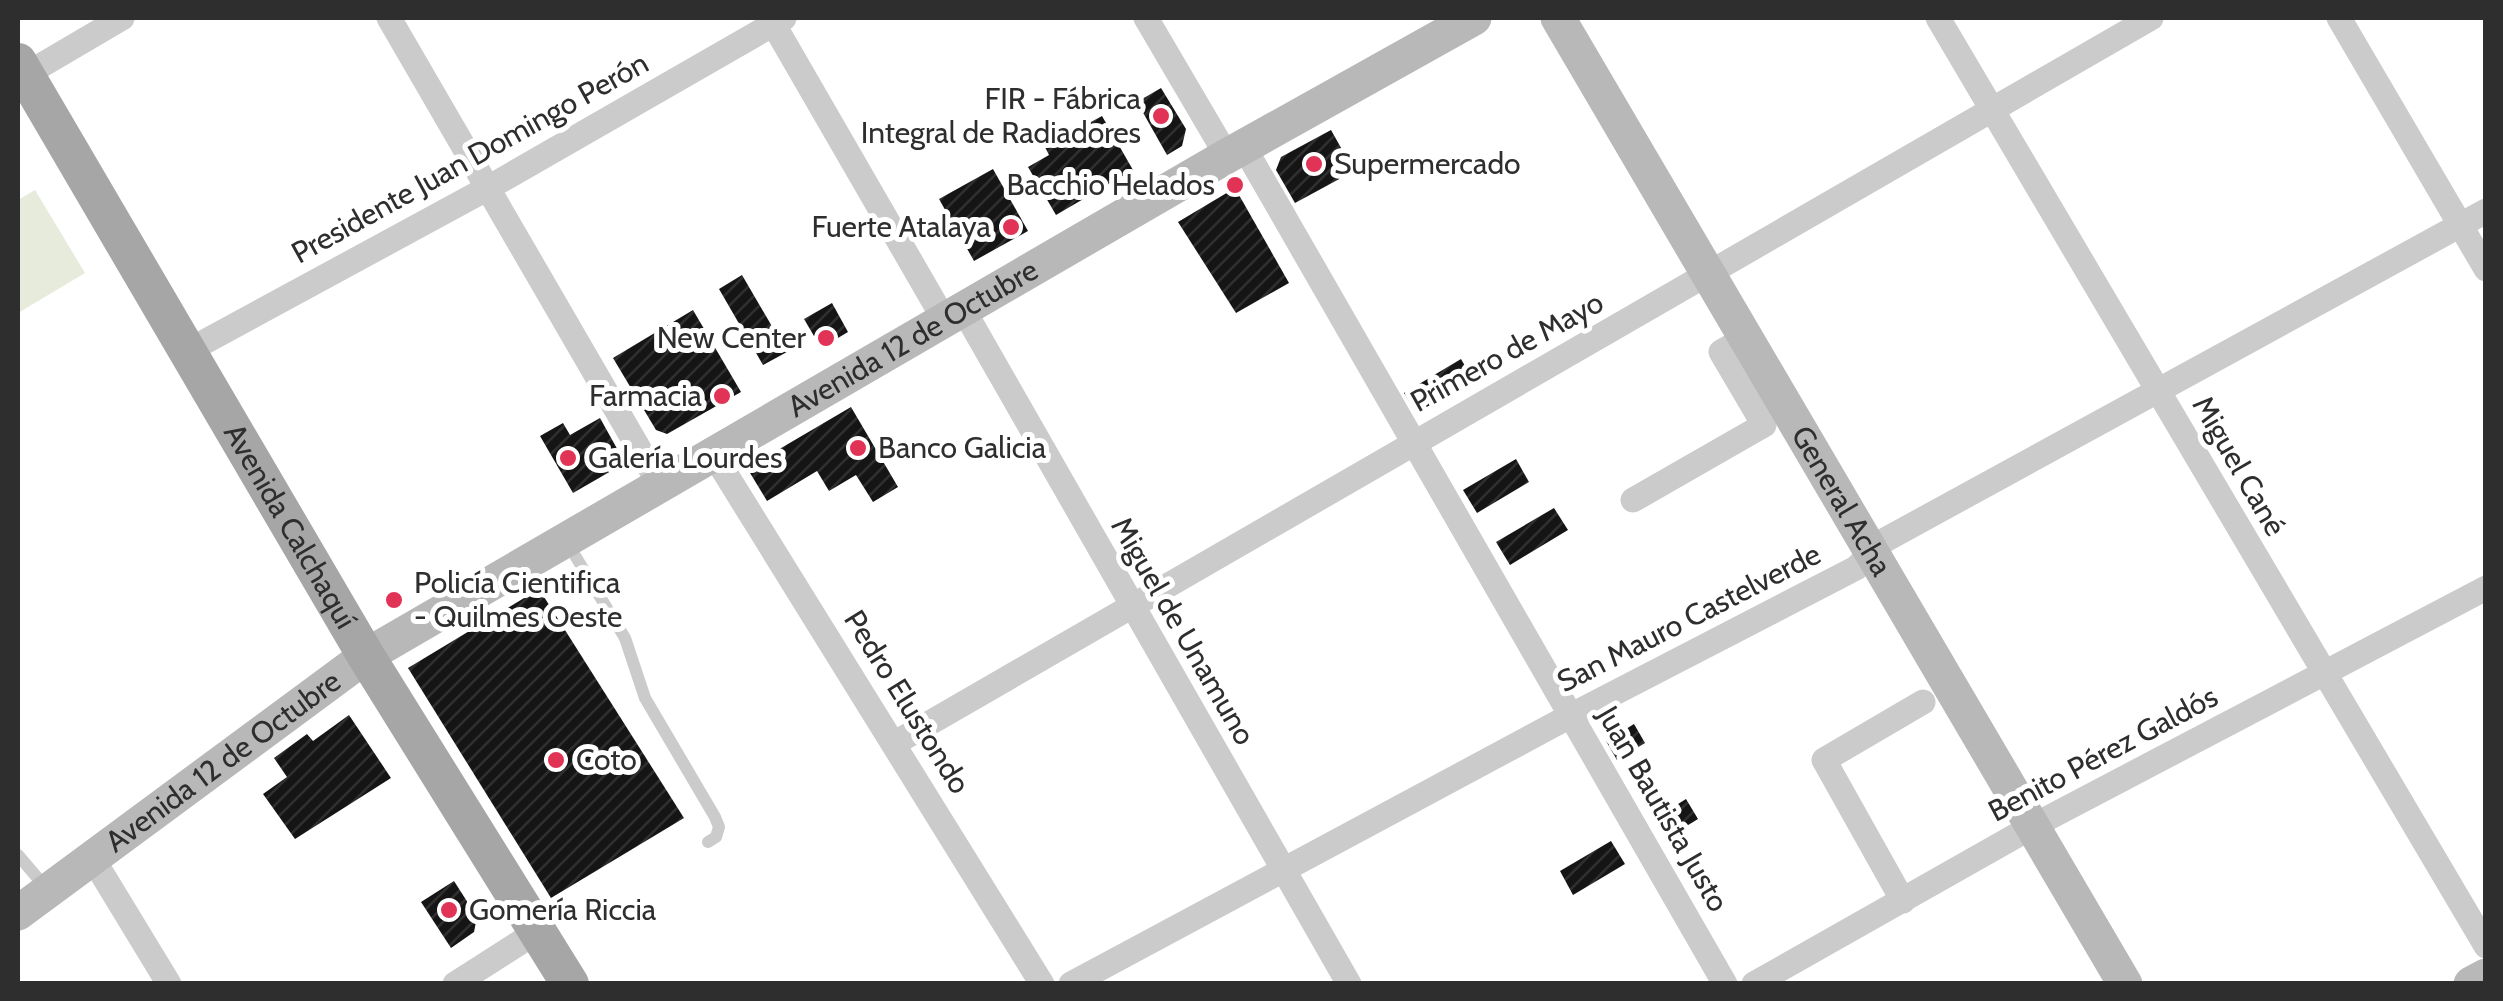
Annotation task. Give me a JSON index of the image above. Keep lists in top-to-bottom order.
{
  "streets": {
    "main road": ["Avenida 12 de Octubre", "General Acha", "Avenida Calchaquí"],
    "street": [
      "Presidente Juan Domingo Perón",
      "Primero de Mayo",
      "Miguel Cané",
      "San Mauro Castelverde",
      "Miguel de Unamuno",
      "Pedro Elustondo",
      "Benito Pérez Galdós",
      "Juan Bautista Justo"
    ]
  },
  "crossings": [
    ["Presidente Juan Domingo Perón", "Avenida Calchaquí"],
    ["Presidente Juan Domingo Perón", "Miguel de Unamuno"],
    ["Avenida 12 de Octubre", "Avenida Calchaquí"],
    ["Avenida 12 de Octubre", "Miguel de Unamuno"],
    ["Avenida 12 de Octubre", "Pedro Elustondo"],
    ["Avenida 12 de Octubre", "Juan Bautista Justo"],
    ["Primero de Mayo", "Miguel Cané"],
    ["Primero de Mayo", "General Acha"],
    ["Primero de Mayo", "Miguel de Unamuno"],
    ["Primero de Mayo", "Pedro Elustondo"],
    ["Primero de Mayo", "Juan Bautista Justo"],
    ["Miguel Cané", "San Mauro Castelverde"],
    ["Miguel Cané", "Benito Pérez Galdós"],
    ["General Acha", "San Mauro Castelverde"],
    ["General Acha", "Benito Pérez Galdós"],
    ["San Mauro Castelverde", "Miguel de Unamuno"],
    ["San Mauro Castelverde", "Juan Bautista Justo"]
  ],
  "places": [
    "FIR - Fábrica Integral de Radiadores",
    "Supermercado",
    "Bacchio Helados",
    "Fuerte Atalaya",
    "New Center",
    "Farmacia",
    "Banco Galicia",
    "Galería Lourdes",
    "Policía Cientifica - Quilmes Oeste",
    "Coto",
    "Gomería Riccia"
  ]
}
